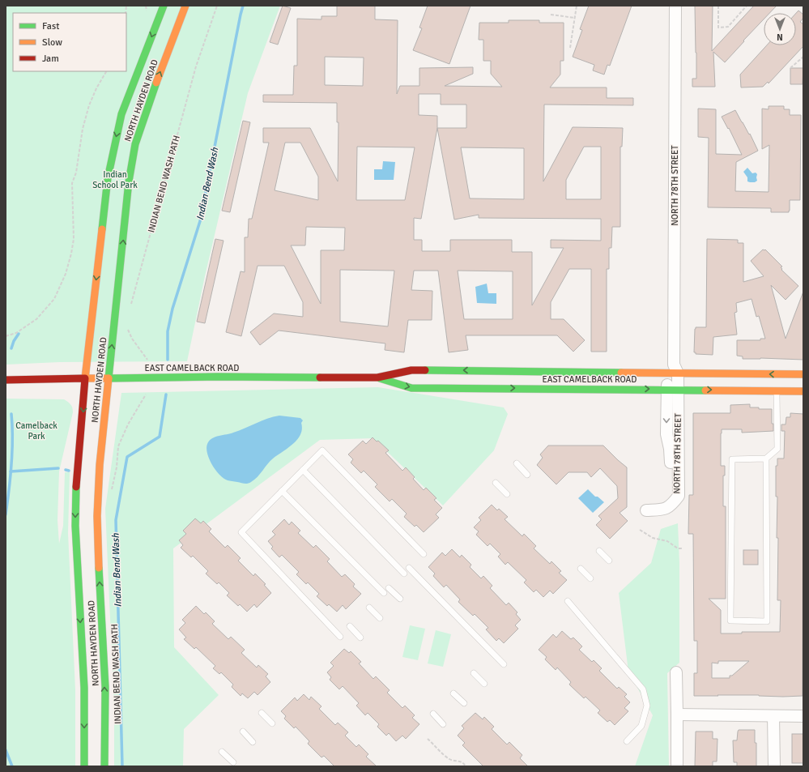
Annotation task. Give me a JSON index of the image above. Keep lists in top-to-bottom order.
{
  "streets": {
    "main road": ["NORTH HAYDEN ROAD", "EAST CAMELBACK ROAD"],
    "street": ["NORTH 78TH STREET"],
    "path": ["INDIAN BEND WASH PATH"]
  },
  "crossings": [
    ["NORTH HAYDEN ROAD", "EAST CAMELBACK ROAD"],
    ["NORTH 78TH STREET", "EAST CAMELBACK ROAD"]
  ],
  "water": ["Indian Bend Wash"],
  "parks": ["Indian School Park", "Camelback Park"],
  "legend": ["Fast", "Slow", "Jam"],
  "north": "bottom"
}
